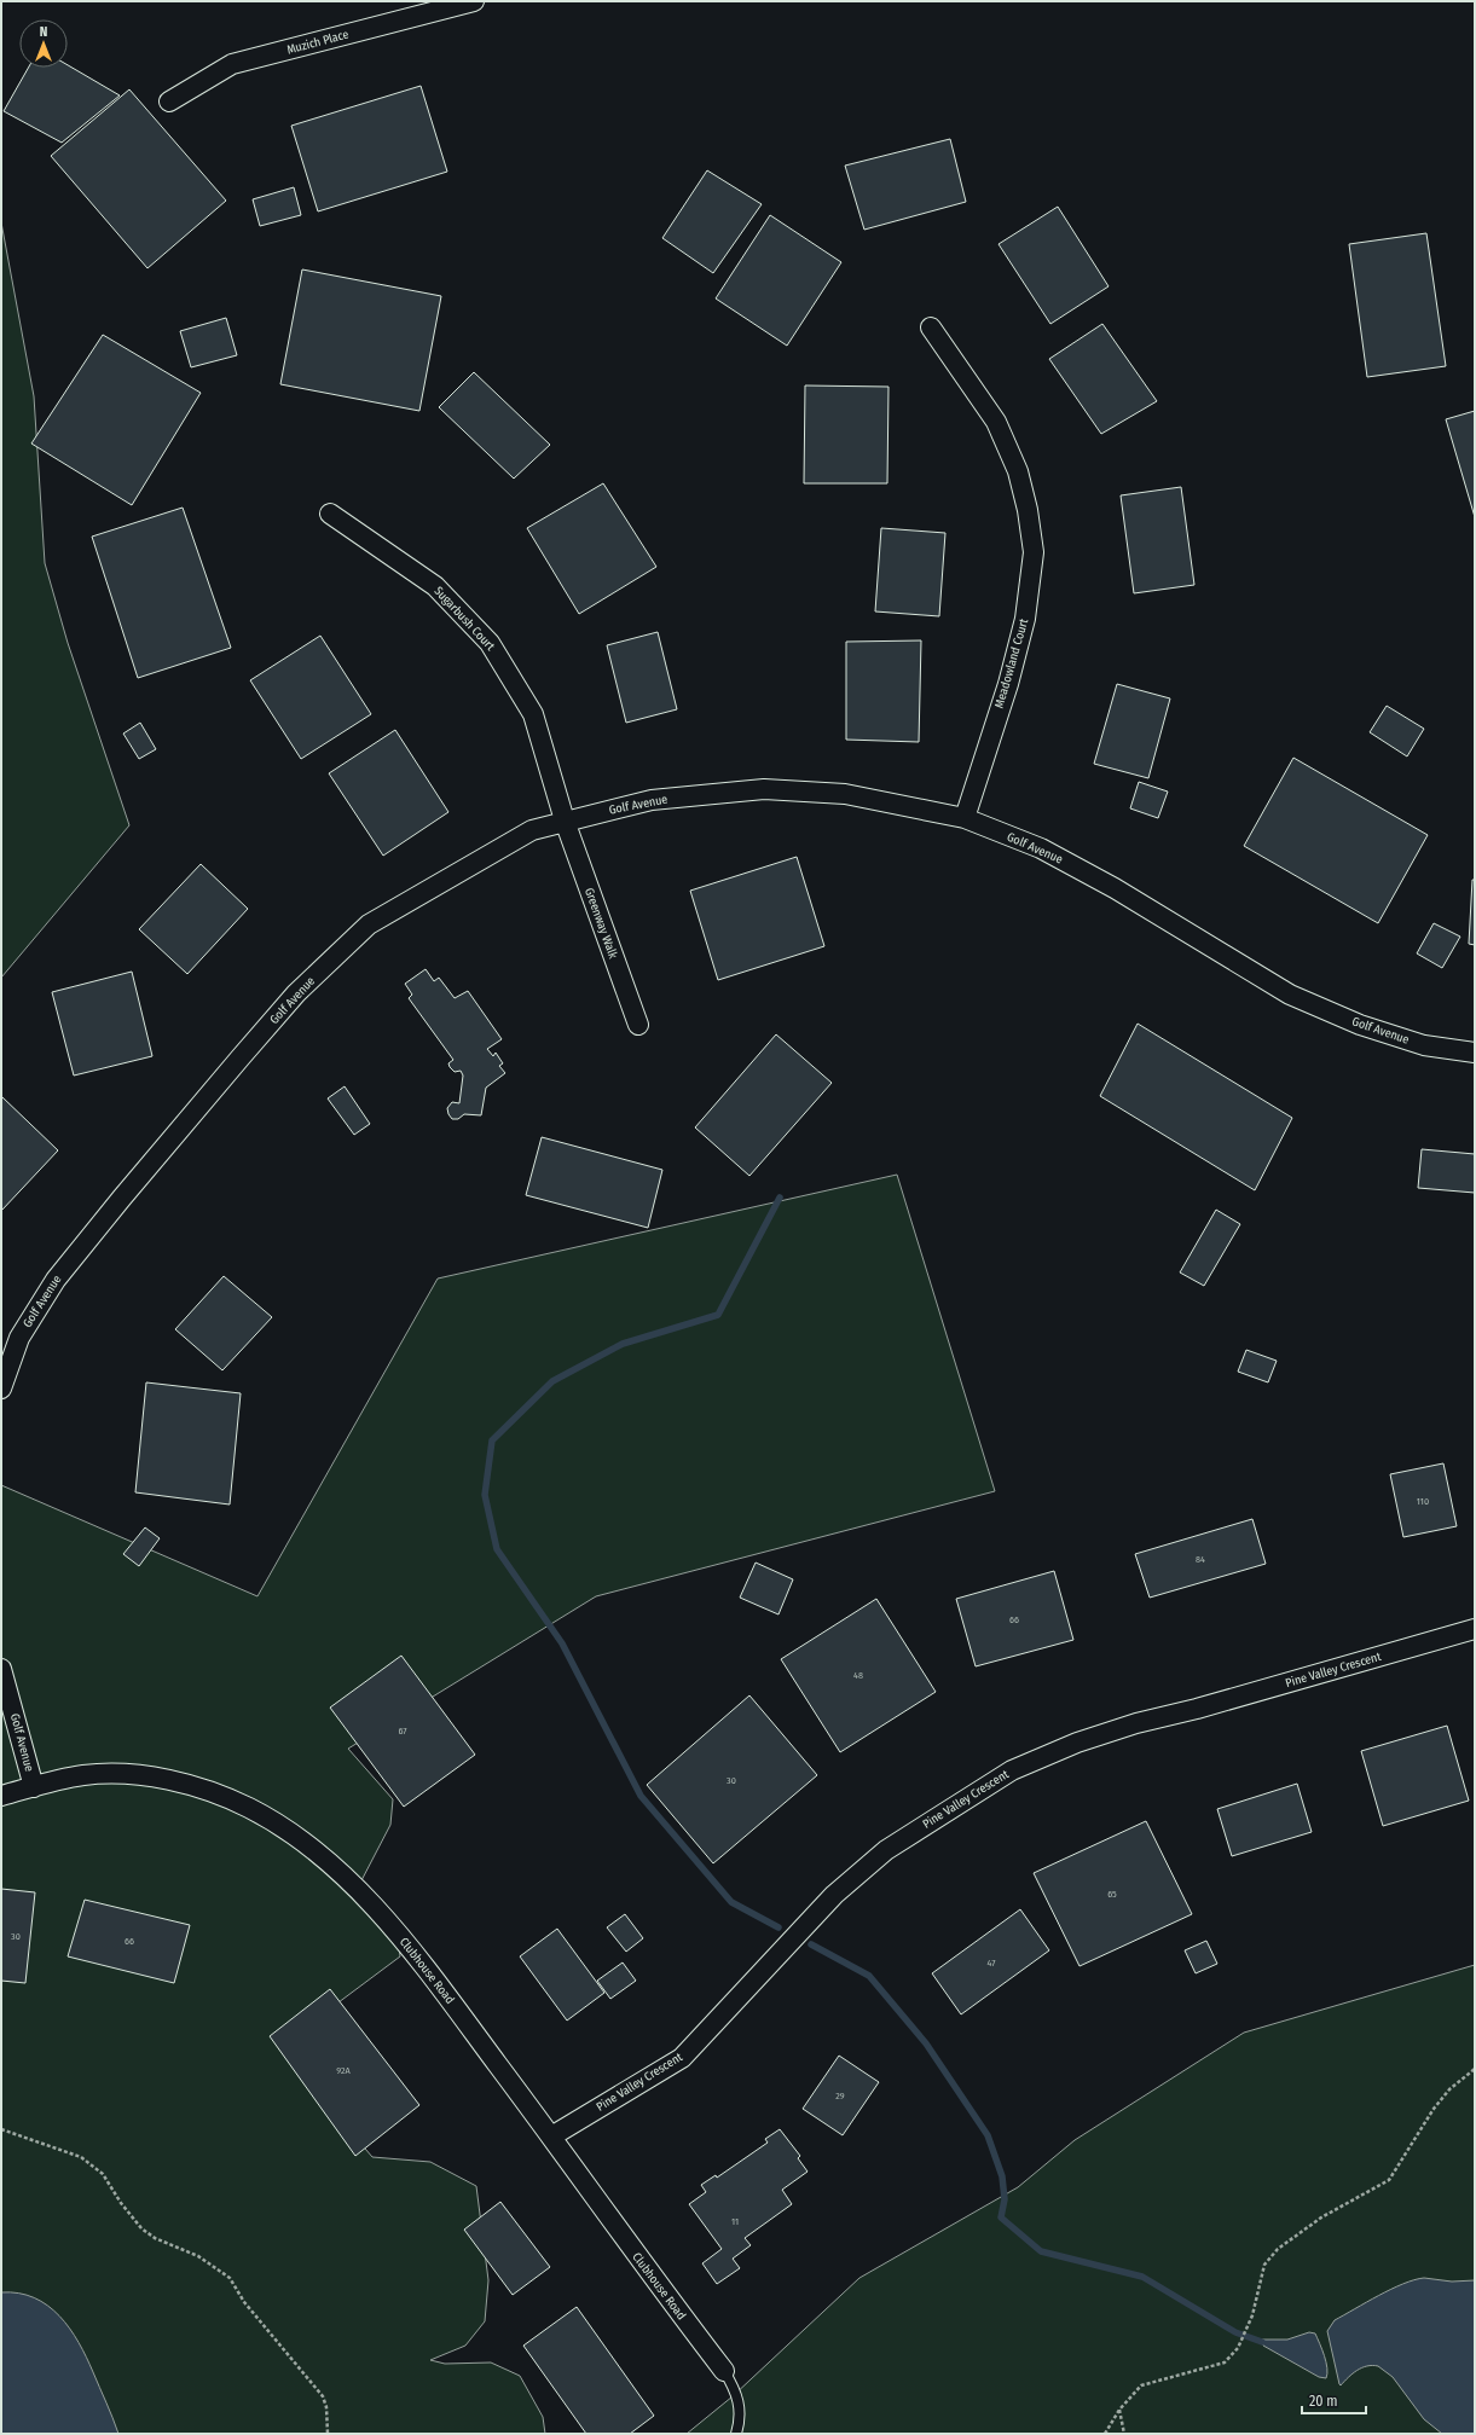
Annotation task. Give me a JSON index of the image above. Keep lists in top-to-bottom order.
{
  "streets": {
    "street": [
      "Muzich Place",
      "Sugarbush Court",
      "Meadowland Court",
      "Golf Avenue",
      "Greenway Walk",
      "Pine Valley Crescent",
      "Clubhouse Road"
    ]
  },
  "crossings": [
    ["Sugarbush Court", "Golf Avenue"],
    ["Sugarbush Court", "Greenway Walk"],
    ["Meadowland Court", "Golf Avenue"],
    ["Golf Avenue", "Greenway Walk"],
    ["Golf Avenue", "Clubhouse Road"],
    ["Pine Valley Crescent", "Clubhouse Road"]
  ],
  "house_numbers": [
    "110",
    "84",
    "66",
    "48",
    "67",
    "30",
    "65",
    "30",
    "66",
    "47",
    "92A",
    "29",
    "11"
  ],
  "scale_bar": "20 m",
  "north": "top"
}
